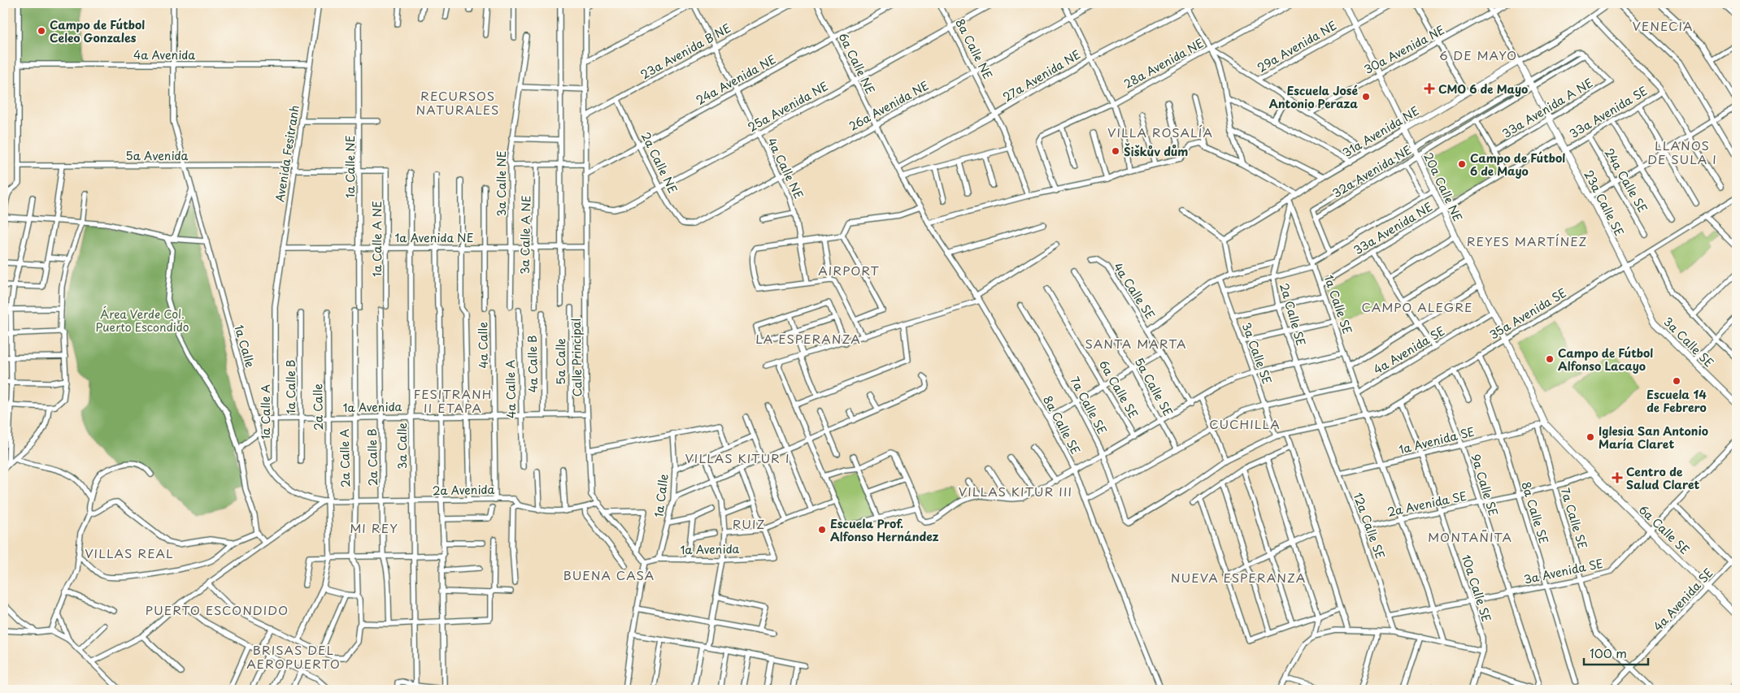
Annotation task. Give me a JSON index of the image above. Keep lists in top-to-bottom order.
{
  "streets": {
    "street": [
      "29a Avenida NE",
      "8a Calle NE",
      "30a Avenida NE",
      "23a Avenida B NE",
      "4a Avenida",
      "6a Calle NE",
      "28a Avenida NE",
      "27a Avenida NE",
      "24a Avenida NE",
      "26a Avenida NE",
      "25a Avenida NE",
      "33a Avenida A NE",
      "33a Avenida SE",
      "31a Avenida NE",
      "Avenida Fesitranh",
      "5a Avenida",
      "2a Calle NE",
      "1a Calle NE",
      "4a Calle NE",
      "32a Avenida NE",
      "24a Calle SE",
      "3a Calle NE",
      "20a Calle NE",
      "23a Calle SE",
      "33a Avenida NE",
      "3a Calle A NE",
      "1a Avenida NE",
      "1a Calle A NE",
      "4a Calle SE",
      "1a Calle SE",
      "35a Avenida SE",
      "2a Calle SE",
      "3a Calle SE",
      "4a Calle",
      "1a Calle",
      "4a Avenida SE",
      "Calle Principal",
      "5a Calle",
      "4a Calle B",
      "1a Calle B",
      "5a Calle SE",
      "4a Calle A",
      "6a Calle SE",
      "7a Calle SE",
      "2a Calle",
      "1a Avenida",
      "1a Calle A",
      "8a Calle SE",
      "1a Avenida SE",
      "3a Calle",
      "2a Calle B",
      "2a Calle A",
      "9a Calle SE",
      "2a Avenida",
      "2a Avenida SE",
      "12a Calle SE",
      "3a Avenida SE",
      "10a Calle SE"
    ]
  },
  "crossings": [
    ["29a Avenida NE", "28a Avenida NE"],
    ["29a Avenida NE", "20a Calle NE"],
    ["8a Calle NE", "27a Avenida NE"],
    ["8a Calle NE", "26a Avenida NE"],
    ["8a Calle NE", "25a Avenida NE"],
    ["30a Avenida NE", "20a Calle NE"],
    ["23a Avenida B NE", "2a Calle NE"],
    ["23a Avenida B NE", "4a Calle NE"],
    ["23a Avenida B NE", "Calle Principal"],
    ["4a Avenida", "Avenida Fesitranh"],
    ["4a Avenida", "1a Calle"],
    ["6a Calle NE", "27a Avenida NE"],
    ["6a Calle NE", "24a Avenida NE"],
    ["6a Calle NE", "26a Avenida NE"],
    ["6a Calle NE", "25a Avenida NE"],
    ["6a Calle NE", "8a Calle SE"],
    ["24a Avenida NE", "2a Calle NE"],
    ["24a Avenida NE", "4a Calle NE"],
    ["24a Avenida NE", "Calle Principal"],
    ["26a Avenida NE", "2a Calle NE"],
    ["26a Avenida NE", "4a Calle NE"],
    ["25a Avenida NE", "2a Calle NE"],
    ["25a Avenida NE", "4a Calle NE"],
    ["25a Avenida NE", "Calle Principal"],
    ["33a Avenida A NE", "32a Avenida NE"],
    ["33a Avenida A NE", "23a Calle SE"],
    ["33a Avenida SE", "24a Calle SE"],
    ["33a Avenida SE", "23a Calle SE"],
    ["31a Avenida NE", "20a Calle NE"],
    ["31a Avenida NE", "23a Calle SE"],
    ["31a Avenida NE", "1a Calle SE"],
    ["31a Avenida NE", "2a Calle SE"],
    ["Avenida Fesitranh", "5a Avenida"],
    ["Avenida Fesitranh", "1a Avenida NE"],
    ["Avenida Fesitranh", "1a Calle A"],
    ["5a Avenida", "1a Calle NE"],
    ["5a Avenida", "1a Calle A NE"],
    ["5a Avenida", "1a Calle"],
    ["1a Calle NE", "1a Avenida NE"],
    ["32a Avenida NE", "20a Calle NE"],
    ["32a Avenida NE", "23a Calle SE"],
    ["3a Calle NE", "1a Avenida NE"],
    ["20a Calle NE", "33a Avenida NE"],
    ["20a Calle NE", "35a Avenida SE"],
    ["20a Calle NE", "4a Avenida SE"],
    ["20a Calle NE", "6a Calle SE"],
    ["20a Calle NE", "7a Calle SE"],
    ["20a Calle NE", "1a Avenida SE"],
    ["23a Calle SE", "33a Avenida NE"],
    ["23a Calle SE", "35a Avenida SE"],
    ["23a Calle SE", "3a Calle SE"],
    ["33a Avenida NE", "1a Calle SE"],
    ["3a Calle A NE", "1a Avenida NE"],
    ["1a Avenida NE", "1a Calle A NE"],
    ["1a Avenida NE", "Calle Principal"],
    ["1a Avenida NE", "3a Calle"],
    ["1a Calle SE", "35a Avenida SE"],
    ["1a Calle SE", "2a Calle SE"],
    ["1a Calle SE", "4a Avenida SE"],
    ["1a Calle SE", "1a Avenida SE"],
    ["1a Calle SE", "2a Avenida SE"],
    ["1a Calle SE", "3a Avenida SE"],
    ["35a Avenida SE", "2a Calle SE"],
    ["35a Avenida SE", "3a Calle SE"],
    ["35a Avenida SE", "7a Calle SE"],
    ["35a Avenida SE", "8a Calle SE"],
    ["35a Avenida SE", "9a Calle SE"],
    ["35a Avenida SE", "12a Calle SE"],
    ["35a Avenida SE", "10a Calle SE"],
    ["2a Calle SE", "12a Calle SE"],
    ["4a Calle", "1a Avenida"],
    ["4a Calle", "2a Avenida"],
    ["1a Calle", "2a Calle"],
    ["1a Calle", "1a Avenida"],
    ["1a Calle", "1a Calle A"],
    ["1a Calle", "2a Avenida"],
    ["4a Avenida SE", "6a Calle SE"],
    ["4a Avenida SE", "7a Calle SE"],
    ["Calle Principal", "1a Avenida"],
    ["Calle Principal", "2a Avenida"],
    ["5a Calle", "1a Avenida"],
    ["4a Calle B", "1a Avenida"],
    ["1a Calle B", "1a Avenida"],
    ["4a Calle A", "1a Avenida"],
    ["6a Calle SE", "7a Calle SE"],
    ["6a Calle SE", "1a Avenida SE"],
    ["6a Calle SE", "2a Avenida SE"],
    ["6a Calle SE", "3a Avenida SE"],
    ["7a Calle SE", "1a Avenida SE"],
    ["7a Calle SE", "2a Avenida SE"],
    ["7a Calle SE", "3a Avenida SE"],
    ["2a Calle", "1a Avenida"],
    ["2a Calle", "2a Avenida"],
    ["1a Avenida", "1a Calle A"],
    ["1a Avenida", "3a Calle"],
    ["1a Avenida", "2a Calle B"],
    ["1a Avenida", "2a Calle A"],
    ["8a Calle SE", "1a Avenida SE"],
    ["8a Calle SE", "2a Avenida SE"],
    ["8a Calle SE", "3a Avenida SE"],
    ["1a Avenida SE", "9a Calle SE"],
    ["1a Avenida SE", "12a Calle SE"],
    ["1a Avenida SE", "10a Calle SE"],
    ["3a Calle", "2a Avenida"],
    ["2a Calle B", "2a Avenida"],
    ["2a Calle A", "2a Avenida"],
    ["9a Calle SE", "2a Avenida SE"],
    ["9a Calle SE", "3a Avenida SE"],
    ["2a Avenida SE", "12a Calle SE"],
    ["2a Avenida SE", "10a Calle SE"],
    ["12a Calle SE", "3a Avenida SE"],
    ["3a Avenida SE", "10a Calle SE"]
  ],
  "districts": [
    "VENECIA",
    "6 DE MAYO",
    "RECURSOS NATURALES",
    "VILLA ROSALÍA",
    "LLANOS DE SULA I",
    "REYES MARTÍNEZ",
    "AIRPORT",
    "CAMPO ALEGRE",
    "LA ESPERANZA",
    "SANTA MARTA",
    "FESITRANH II ETAPA",
    "CUCHILLA",
    "VILLAS KITUR I",
    "VILLAS KITUR III",
    "RUIZ",
    "MI REY",
    "MONTAÑITA",
    "VILLAS REAL",
    "BUENA CASA",
    "NUEVA ESPERANZA",
    "PUERTO ESCONDIDO",
    "BRISAS DEL AEROPUERTO"
  ],
  "parks": ["Área Verde Col. Puerto Escondido"],
  "places": {
    "other": [
      "Campo de Fútbol Celeo Gonzales",
      "Escuela José Antonio Peraza",
      "Šiškův dům",
      "Campo de Fútbol 6 de Mayo",
      "Campo de Fútbol Alfonso Lacayo",
      "Escuela 14 de Febrero",
      "Iglesia San Antonio María Claret",
      "Escuela Prof. Alfonso Hernández"
    ],
    "health": ["CMO 6 de Mayo", "Centro de Salud Claret"]
  },
  "scale_bar": "100 m"
}
